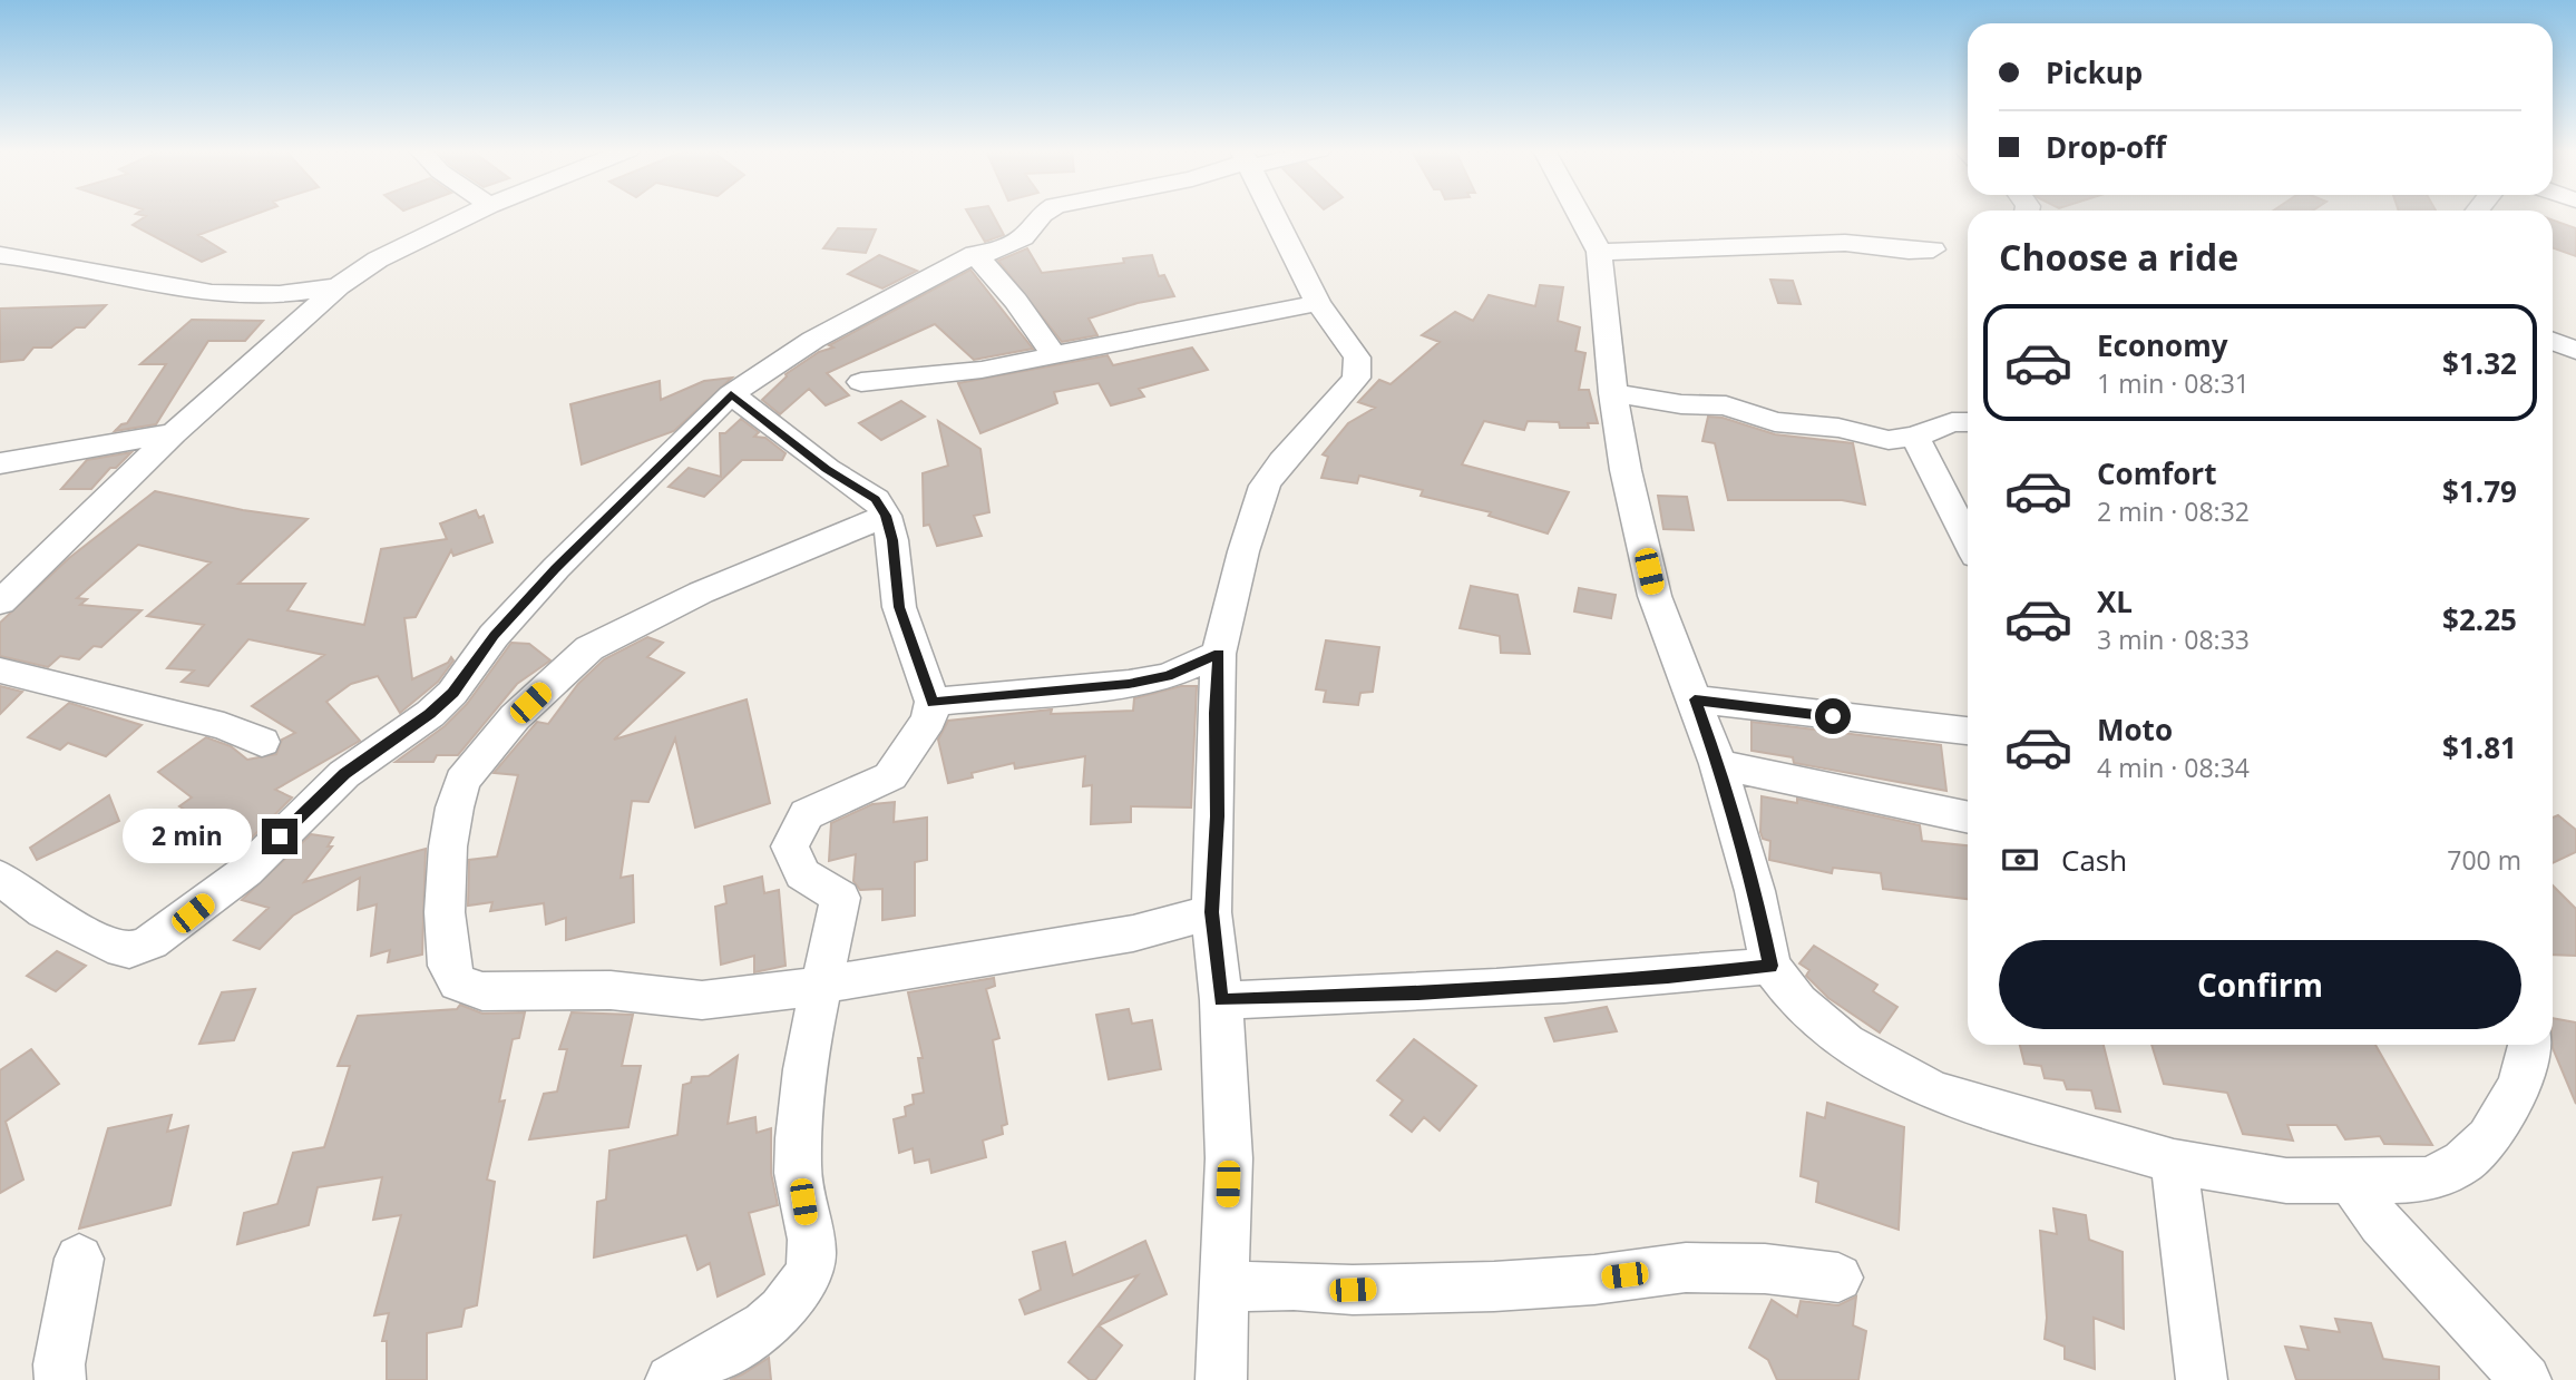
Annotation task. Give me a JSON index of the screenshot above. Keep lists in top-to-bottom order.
{
  "page": {
    "banner": ["Pickup", "Drop-off"],
    "heading": "Choose a ride",
    "list": [
      {
        "name": "Economy",
        "note": "1 min · 08:31",
        "value": "$1.32"
      },
      {
        "name": "Comfort",
        "note": "2 min · 08:32",
        "value": "$1.79"
      },
      {
        "name": "XL",
        "note": "3 min · 08:33",
        "value": "$2.25"
      },
      {
        "name": "Moto",
        "note": "4 min · 08:34",
        "value": "$1.81"
      }
    ],
    "bubble": "2 min",
    "pay": ["Cash", "700 m"],
    "buttons": "Confirm"
  }
}
